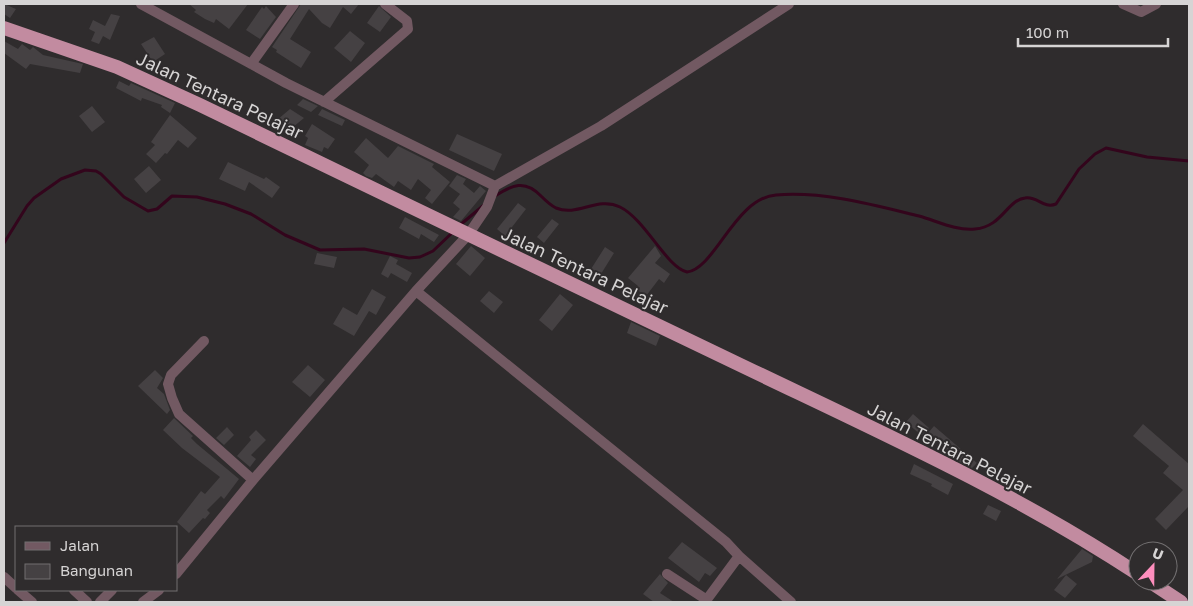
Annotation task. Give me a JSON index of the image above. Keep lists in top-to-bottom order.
{
  "streets": {
    "highway": ["Jalan Tentara Pelajar"]
  },
  "legend": ["Jalan", "Bangunan"],
  "scale_bar": "100 m",
  "north": "top"
}
